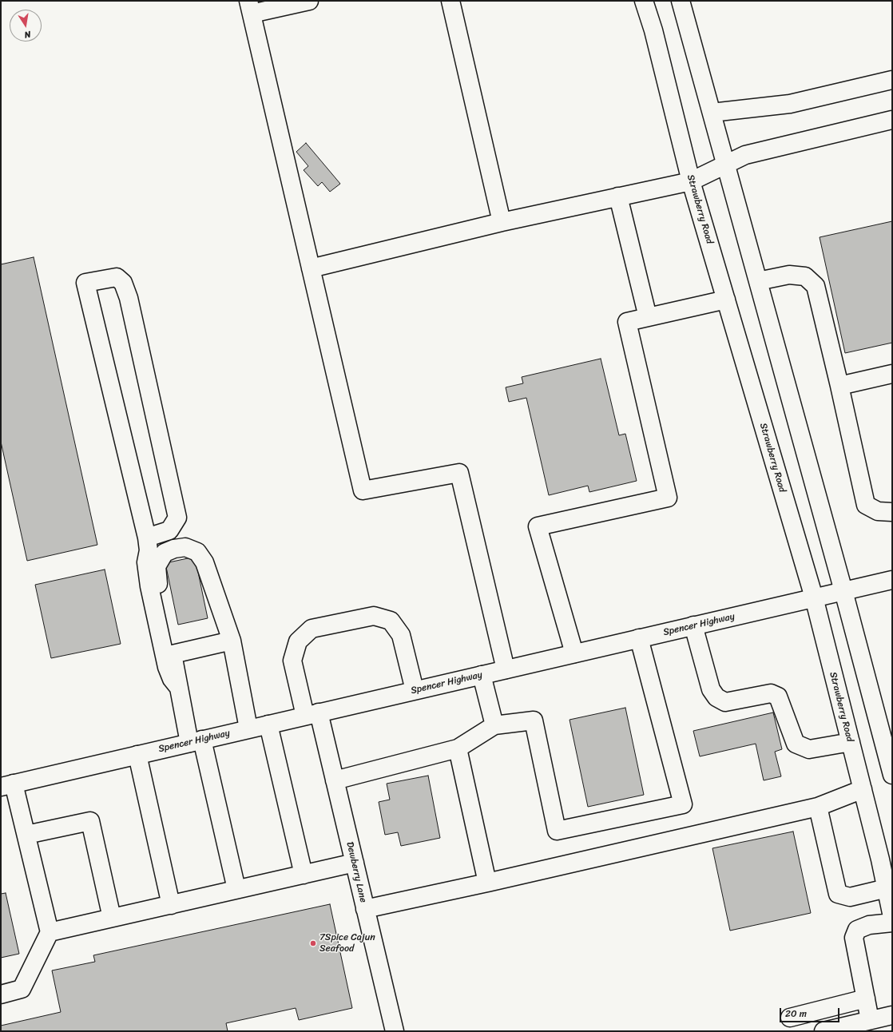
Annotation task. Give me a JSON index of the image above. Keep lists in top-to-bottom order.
{
  "streets": {
    "street": ["Strawberry Road", "Spencer Highway", "Dewberry Lane"]
  },
  "crossings": [
    ["Strawberry Road", "Spencer Highway"],
    ["Spencer Highway", "Dewberry Lane"]
  ],
  "places": ["7Spice Cajun Seafood"],
  "scale_bar": "20 m",
  "north": "bottom"
}
